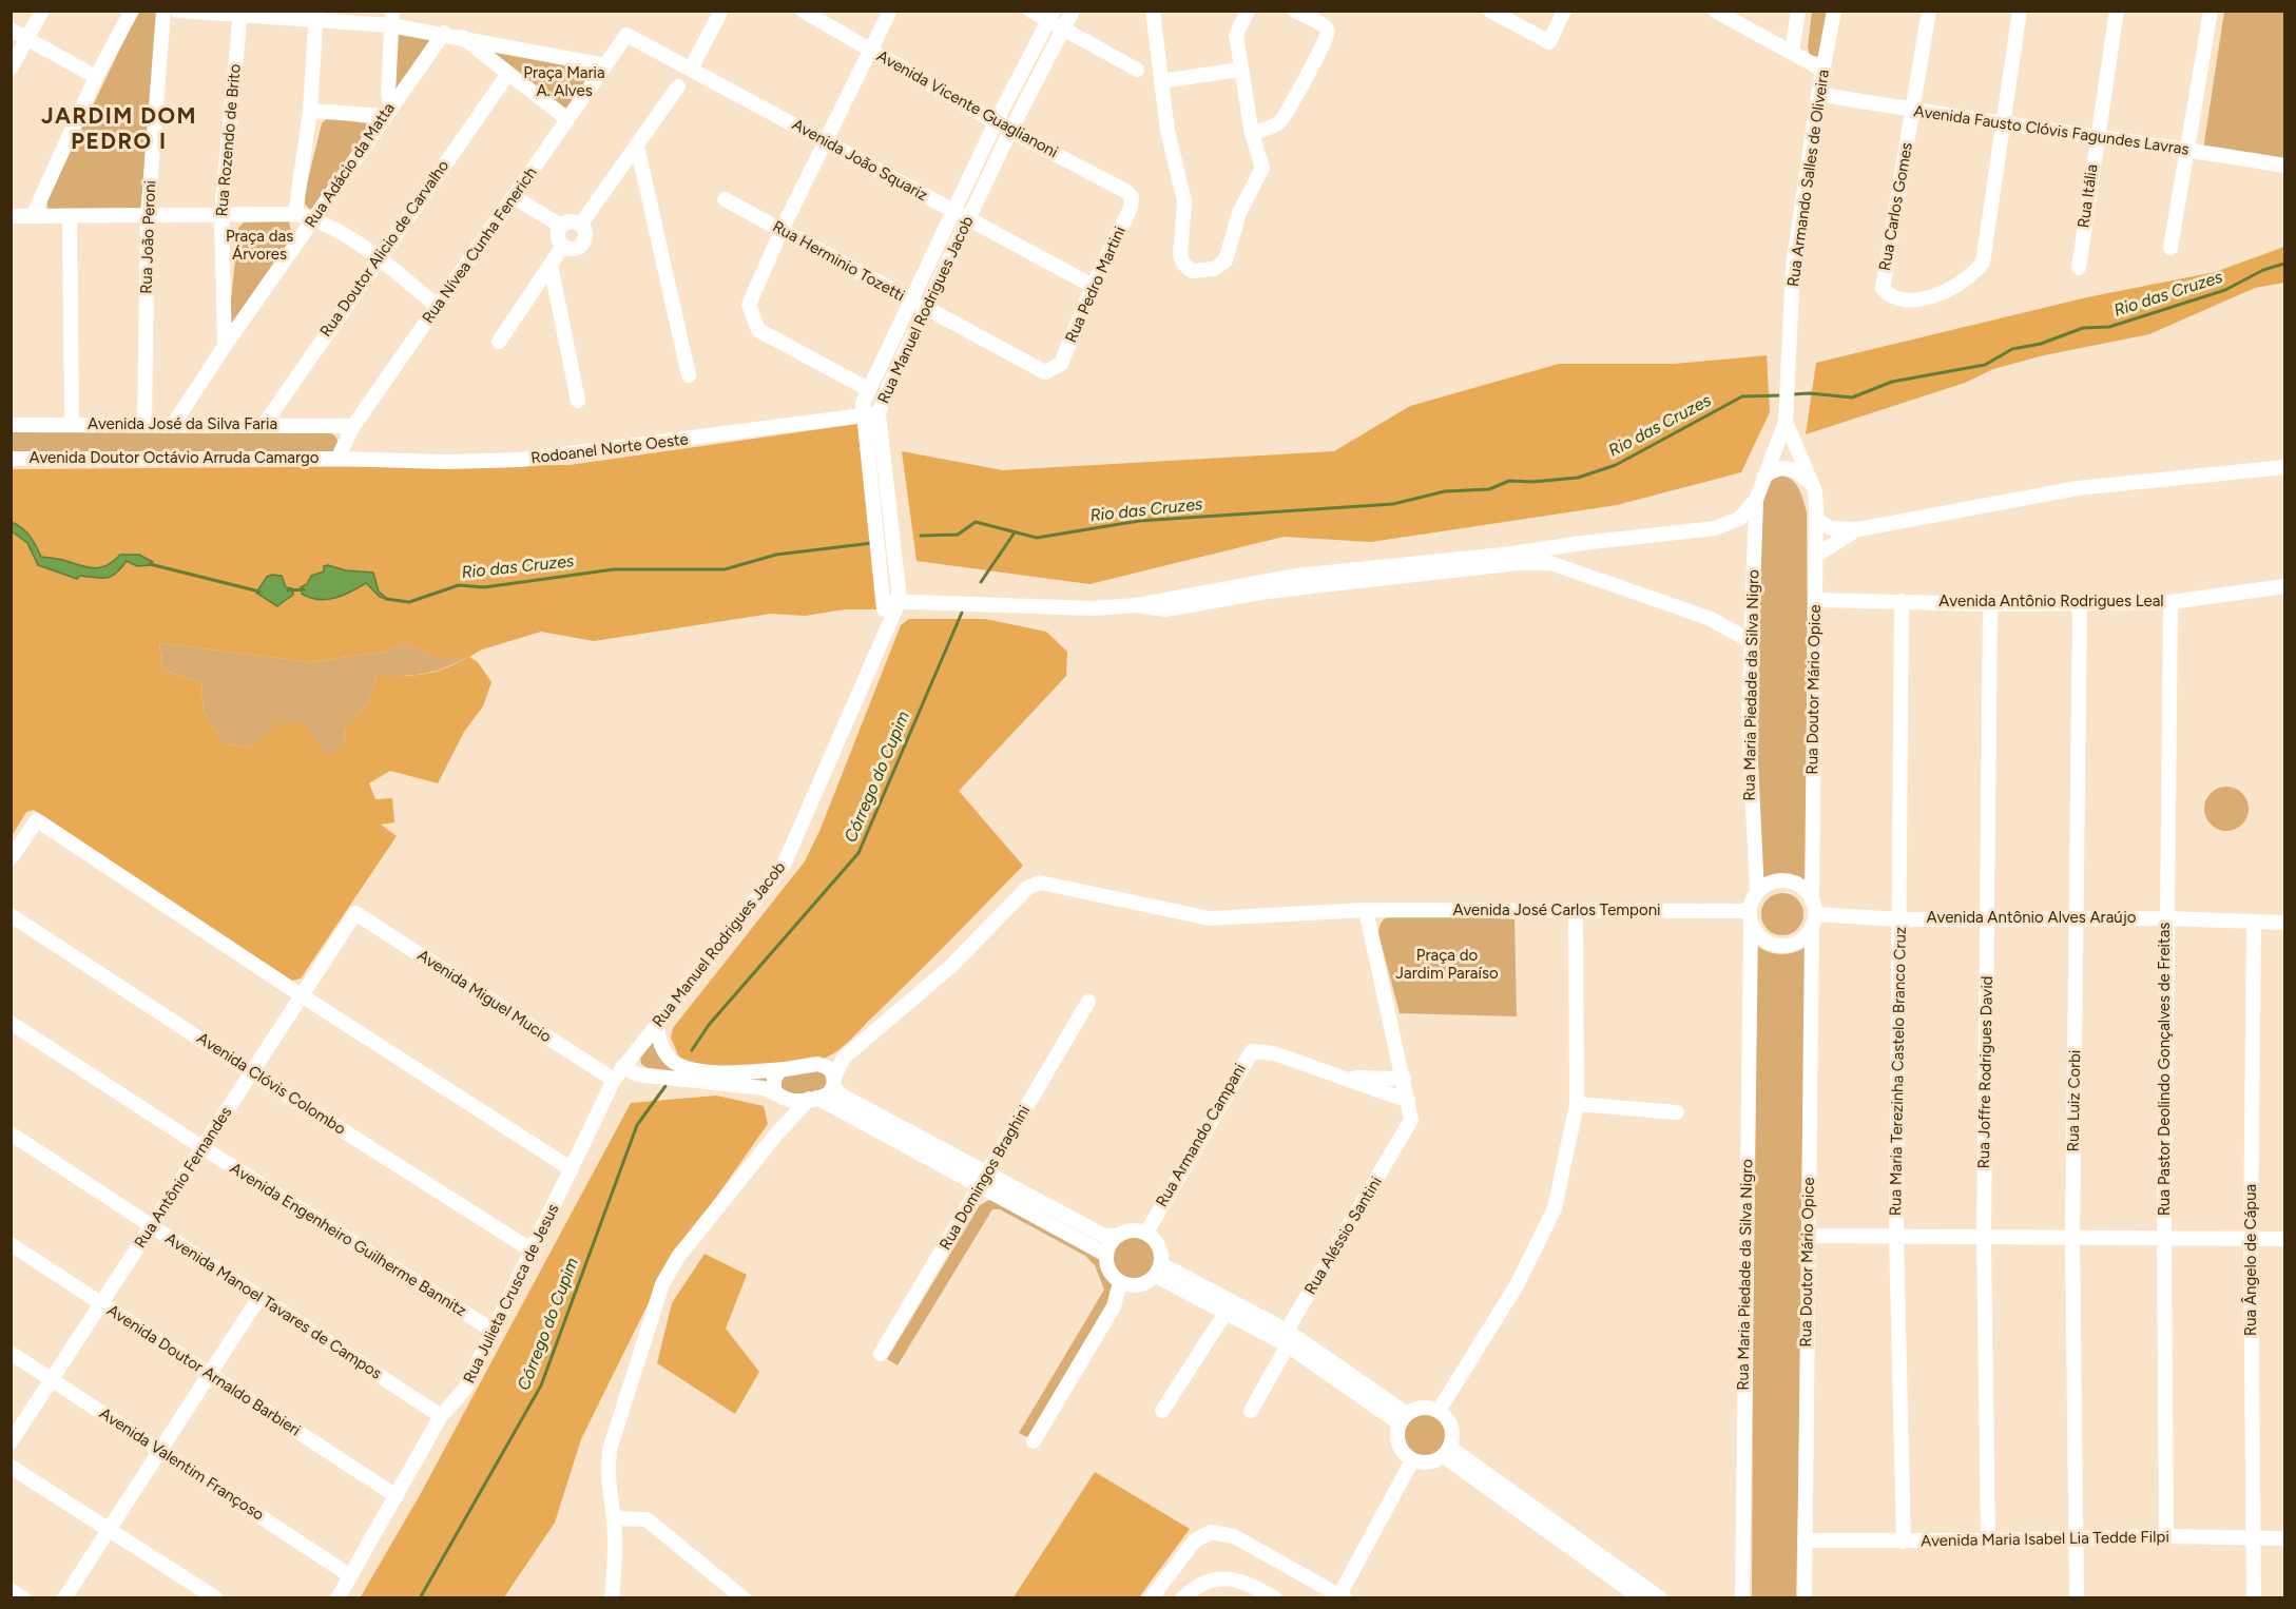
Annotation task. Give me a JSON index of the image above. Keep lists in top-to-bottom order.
{
  "streets": {
    "street": [
      "Avenida Vicente Guaglianoni",
      "Avenida Fausto Clóvis Fagundes Lavras",
      "Rua Rozendo de Brito",
      "Avenida João Squariz",
      "Rua Adácio da Matta",
      "Rua Armando Salles de Oliveira",
      "Rua Itália",
      "Rua Carlos Gomes",
      "Rua João Peroni",
      "Rua Nívea Cunha Fenerich",
      "Rua Doutor Alicio de Carvalho",
      "Rua Herminio Tozetti",
      "Rua Pedro Martini",
      "Rua Manuel Rodrigues Jacob",
      "Avenida José da Silva Faria",
      "Rodoanel Norte Oeste",
      "Avenida Doutor Octávio Arruda Camargo",
      "Avenida Antônio Rodrigues Leal",
      "Rua Maria Piedade da Silva Nigro",
      "Rua Doutor Mário Opice",
      "Avenida José Carlos Temponi",
      "Avenida Antônio Alves Araújo",
      "Avenida Miguel Mucio",
      "Rua Pastor Deolindo Gonçalves de Freitas",
      "Rua Maria Terezinha Castelo Branco Cruz",
      "Rua Joffre Rodrigues David",
      "Avenida Clóvis Colombo",
      "Rua Luiz Corbi",
      "Rua Armando Campani",
      "Rua Antônio Fernandes",
      "Rua Domingos Braghini",
      "Rua Aléssio Santini",
      "Avenida Engenheiro Guilherme Bannitz",
      "Rua Ângelo de Cápua",
      "Rua Julieta Crusca de Jesus",
      "Avenida Manoel Tavares de Campos",
      "Avenida Doutor Arnaldo Barbieri",
      "Avenida Valentim Françoso",
      "Avenida Maria Isabel Lia Tedde Filpi"
    ]
  },
  "crossings": [
    ["Avenida Vicente Guaglianoni", "Rua Pedro Martini"],
    ["Avenida Vicente Guaglianoni", "Rua Manuel Rodrigues Jacob"],
    ["Avenida Fausto Clóvis Fagundes Lavras", "Rua Armando Salles de Oliveira"],
    ["Avenida Fausto Clóvis Fagundes Lavras", "Rua Itália"],
    ["Avenida Fausto Clóvis Fagundes Lavras", "Rua Carlos Gomes"],
    ["Rua Rozendo de Brito", "Rua Adácio da Matta"],
    ["Avenida João Squariz", "Rua Nívea Cunha Fenerich"],
    ["Avenida João Squariz", "Rua Pedro Martini"],
    ["Avenida João Squariz", "Rua Manuel Rodrigues Jacob"],
    ["Rua Adácio da Matta", "Avenida José da Silva Faria"],
    ["Rua Armando Salles de Oliveira", "Rua Maria Piedade da Silva Nigro"],
    ["Rua Armando Salles de Oliveira", "Rua Doutor Mário Opice"],
    ["Rua João Peroni", "Avenida José da Silva Faria"],
    ["Rua Nívea Cunha Fenerich", "Avenida José da Silva Faria"],
    ["Rua Nívea Cunha Fenerich", "Rodoanel Norte Oeste"],
    ["Rua Nívea Cunha Fenerich", "Avenida Doutor Octávio Arruda Camargo"],
    ["Rua Doutor Alicio de Carvalho", "Avenida José da Silva Faria"],
    ["Rua Herminio Tozetti", "Rua Pedro Martini"],
    ["Rua Herminio Tozetti", "Rua Manuel Rodrigues Jacob"],
    ["Rua Manuel Rodrigues Jacob", "Rodoanel Norte Oeste"],
    ["Rua Manuel Rodrigues Jacob", "Avenida Miguel Mucio"],
    ["Rua Manuel Rodrigues Jacob", "Rua Julieta Crusca de Jesus"],
    ["Rodoanel Norte Oeste", "Avenida Doutor Octávio Arruda Camargo"],
    ["Avenida Antônio Rodrigues Leal", "Rua Doutor Mário Opice"],
    ["Avenida Antônio Rodrigues Leal", "Rua Pastor Deolindo Gonçalves de Freitas"],
    ["Avenida Antônio Rodrigues Leal", "Rua Maria Terezinha Castelo Branco Cruz"],
    ["Avenida Antônio Rodrigues Leal", "Rua Joffre Rodrigues David"],
    ["Avenida Antônio Rodrigues Leal", "Rua Luiz Corbi"],
    ["Rua Maria Piedade da Silva Nigro", "Rua Doutor Mário Opice"],
    ["Rua Maria Piedade da Silva Nigro", "Avenida José Carlos Temponi"],
    ["Rua Maria Piedade da Silva Nigro", "Avenida Antônio Alves Araújo"],
    ["Rua Doutor Mário Opice", "Avenida José Carlos Temponi"],
    ["Rua Doutor Mário Opice", "Avenida Antônio Alves Araújo"],
    ["Rua Doutor Mário Opice", "Avenida Maria Isabel Lia Tedde Filpi"],
    ["Avenida José Carlos Temponi", "Avenida Antônio Alves Araújo"],
    ["Avenida José Carlos Temponi", "Rua Aléssio Santini"],
    ["Avenida Antônio Alves Araújo", "Rua Pastor Deolindo Gonçalves de Freitas"],
    ["Avenida Antônio Alves Araújo", "Rua Maria Terezinha Castelo Branco Cruz"],
    ["Avenida Antônio Alves Araújo", "Rua Joffre Rodrigues David"],
    ["Avenida Antônio Alves Araújo", "Rua Luiz Corbi"],
    ["Avenida Antônio Alves Araújo", "Rua Ângelo de Cápua"],
    ["Avenida Miguel Mucio", "Rua Antônio Fernandes"],
    ["Avenida Miguel Mucio", "Rua Julieta Crusca de Jesus"],
    ["Rua Pastor Deolindo Gonçalves de Freitas", "Avenida Maria Isabel Lia Tedde Filpi"],
    ["Rua Maria Terezinha Castelo Branco Cruz", "Avenida Maria Isabel Lia Tedde Filpi"],
    ["Rua Joffre Rodrigues David", "Avenida Maria Isabel Lia Tedde Filpi"],
    ["Avenida Clóvis Colombo", "Rua Antônio Fernandes"],
    ["Avenida Clóvis Colombo", "Rua Julieta Crusca de Jesus"],
    ["Rua Luiz Corbi", "Avenida Maria Isabel Lia Tedde Filpi"],
    ["Rua Armando Campani", "Rua Aléssio Santini"],
    ["Rua Antônio Fernandes", "Avenida Engenheiro Guilherme Bannitz"],
    ["Rua Antônio Fernandes", "Avenida Manoel Tavares de Campos"],
    ["Rua Antônio Fernandes", "Avenida Doutor Arnaldo Barbieri"],
    ["Rua Antônio Fernandes", "Avenida Valentim Françoso"],
    ["Avenida Engenheiro Guilherme Bannitz", "Rua Julieta Crusca de Jesus"],
    ["Rua Ângelo de Cápua", "Avenida Maria Isabel Lia Tedde Filpi"],
    ["Rua Julieta Crusca de Jesus", "Avenida Manoel Tavares de Campos"],
    ["Rua Julieta Crusca de Jesus", "Avenida Doutor Arnaldo Barbieri"],
    ["Rua Julieta Crusca de Jesus", "Avenida Valentim Françoso"]
  ],
  "districts": ["JARDIM DOM PEDRO I"],
  "water": ["Rio das Cruzes", "Córrego do Cupim"],
  "parks": ["Praça Maria A. Alves", "Praça das Árvores", "Praça do Jardim Paraíso"]
}
